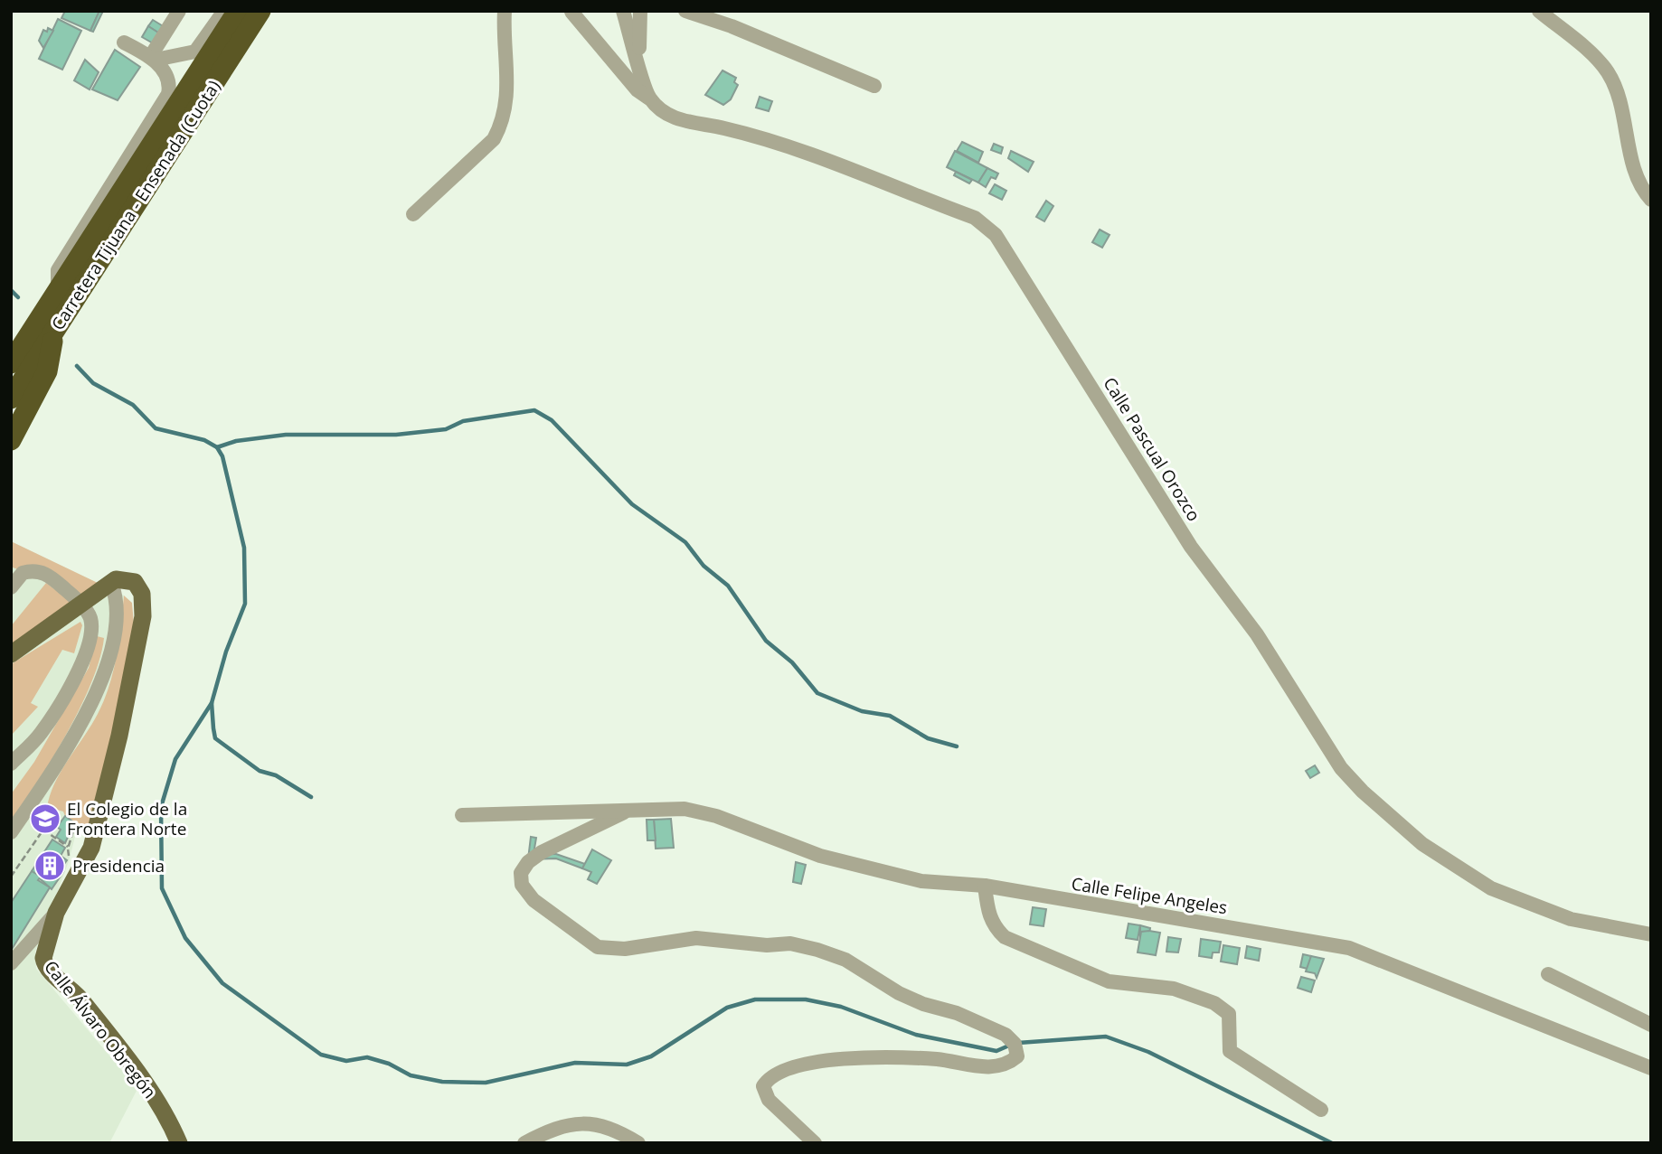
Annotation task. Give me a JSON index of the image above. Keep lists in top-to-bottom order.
{
  "streets": {
    "highway": ["Carretera Tijuana - Ensenada (Cuota)"],
    "main road": ["Calle Álvaro Obregón"],
    "street": ["Calle Pascual Orozco", "Calle Felipe Angeles"]
  },
  "places": {
    "school or university": ["El Colegio de la Frontera Norte"],
    "building": ["Presidencia"]
  }
}
